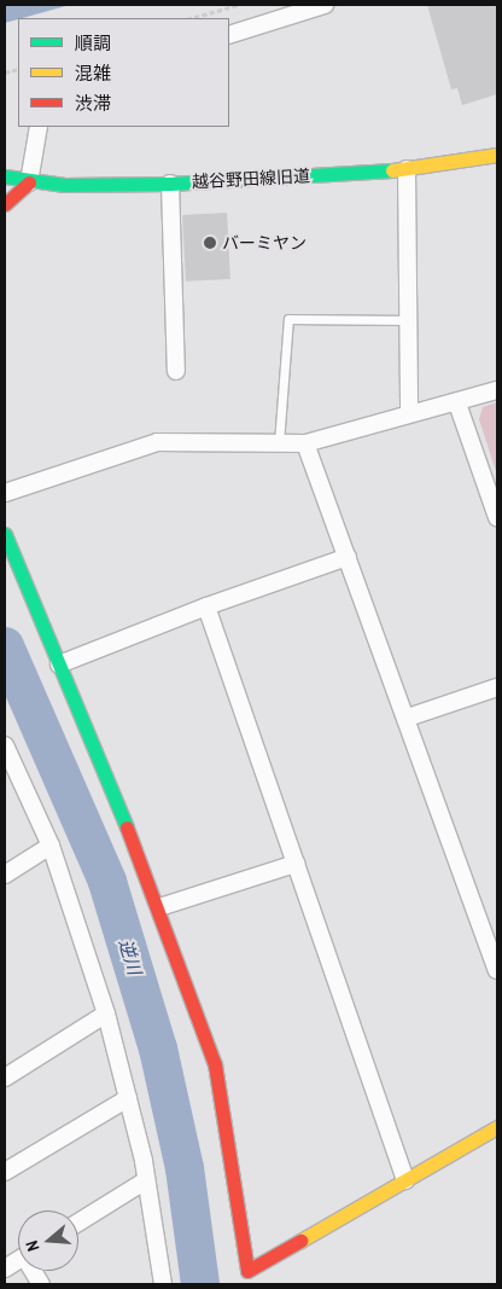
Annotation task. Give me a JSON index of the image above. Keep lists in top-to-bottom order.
{
  "streets": {
    "street": ["越谷野田線旧道"]
  },
  "water": ["逆川"],
  "places": ["バーミヤン"],
  "legend": ["順調", "混雑", "渋滞"],
  "north": "left"
}
